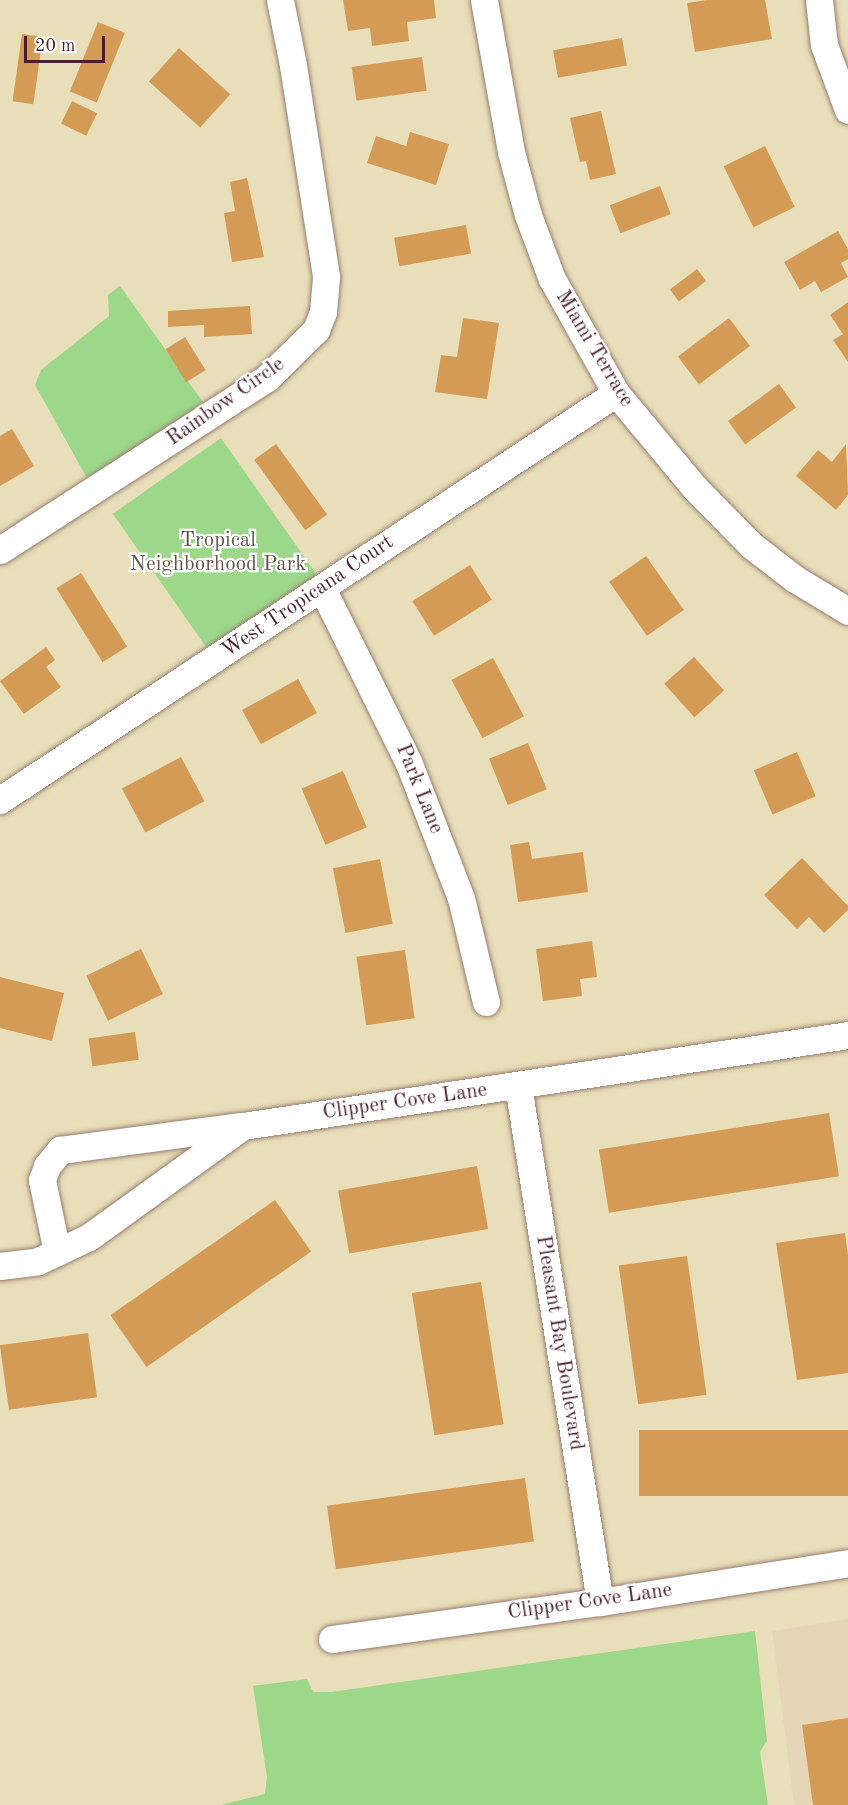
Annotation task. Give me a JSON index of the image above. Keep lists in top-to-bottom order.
{
  "streets": {
    "street": [
      "Miami Terrace",
      "Rainbow Circle",
      "West Tropicana Court",
      "Park Lane",
      "Clipper Cove Lane",
      "Pleasant Bay Boulevard"
    ]
  },
  "crossings": [
    ["Miami Terrace", "West Tropicana Court"],
    ["West Tropicana Court", "Park Lane"],
    ["Clipper Cove Lane", "Pleasant Bay Boulevard"]
  ],
  "parks": ["Tropical Neighborhood Park"],
  "scale_bar": "20 m"
}
